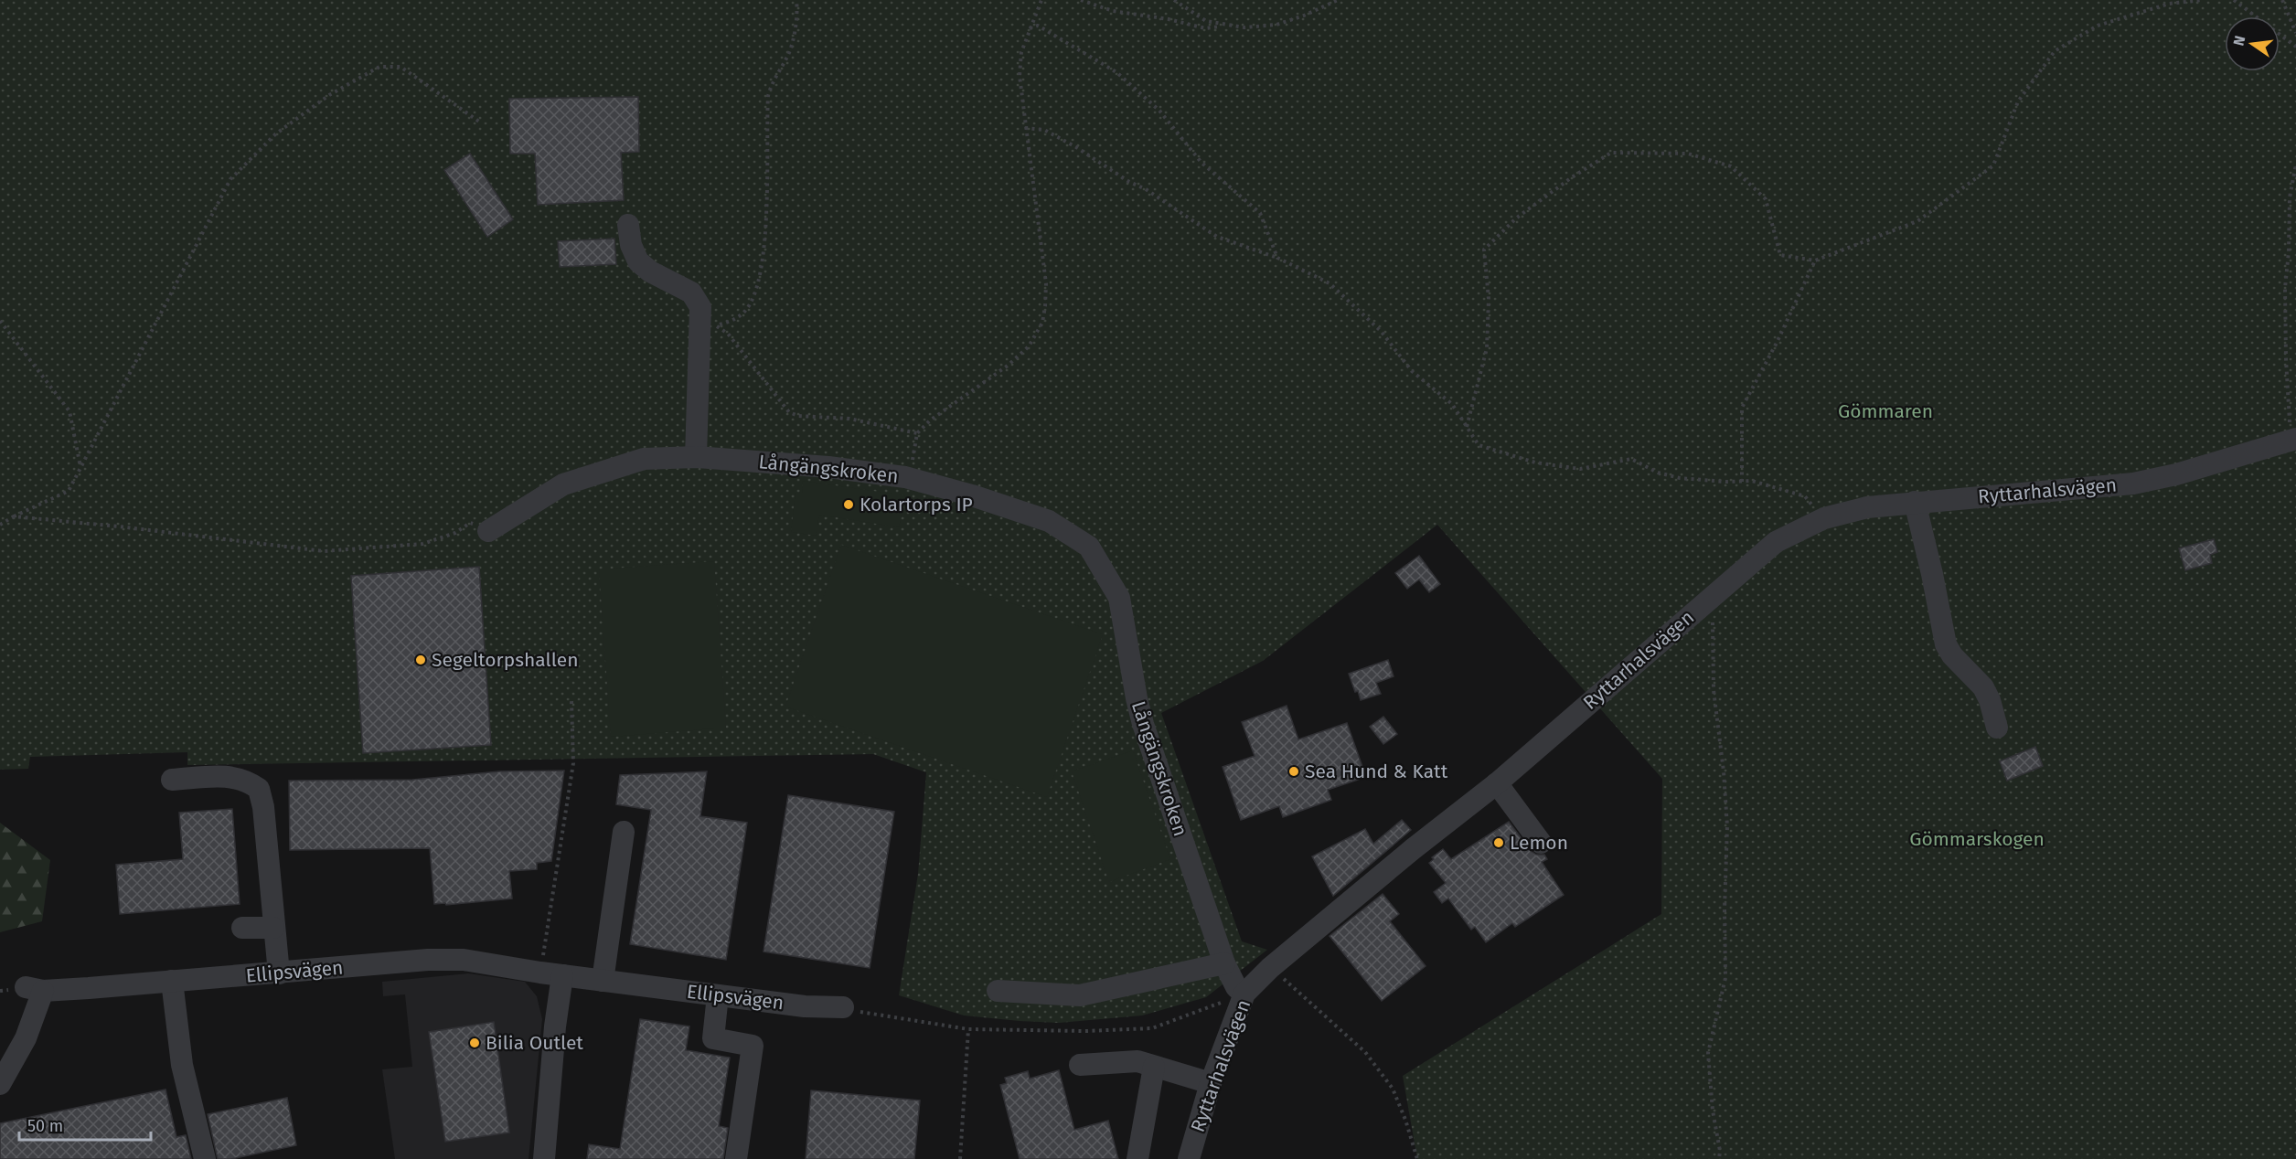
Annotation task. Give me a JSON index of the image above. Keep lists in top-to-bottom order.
{
  "streets": {
    "street": ["Långängskroken", "Ryttarhalsvägen", "Ellipsvägen"]
  },
  "crossings": [
    ["Långängskroken", "Ryttarhalsvägen"]
  ],
  "parks": ["Gömmaren", "Gömmarskogen"],
  "places": [
    "Kolartorps IP",
    "Segeltorpshallen",
    "Sea Hund & Katt",
    "Lemon",
    "Bilia Outlet"
  ],
  "scale_bar": "50 m",
  "north": "left"
}
